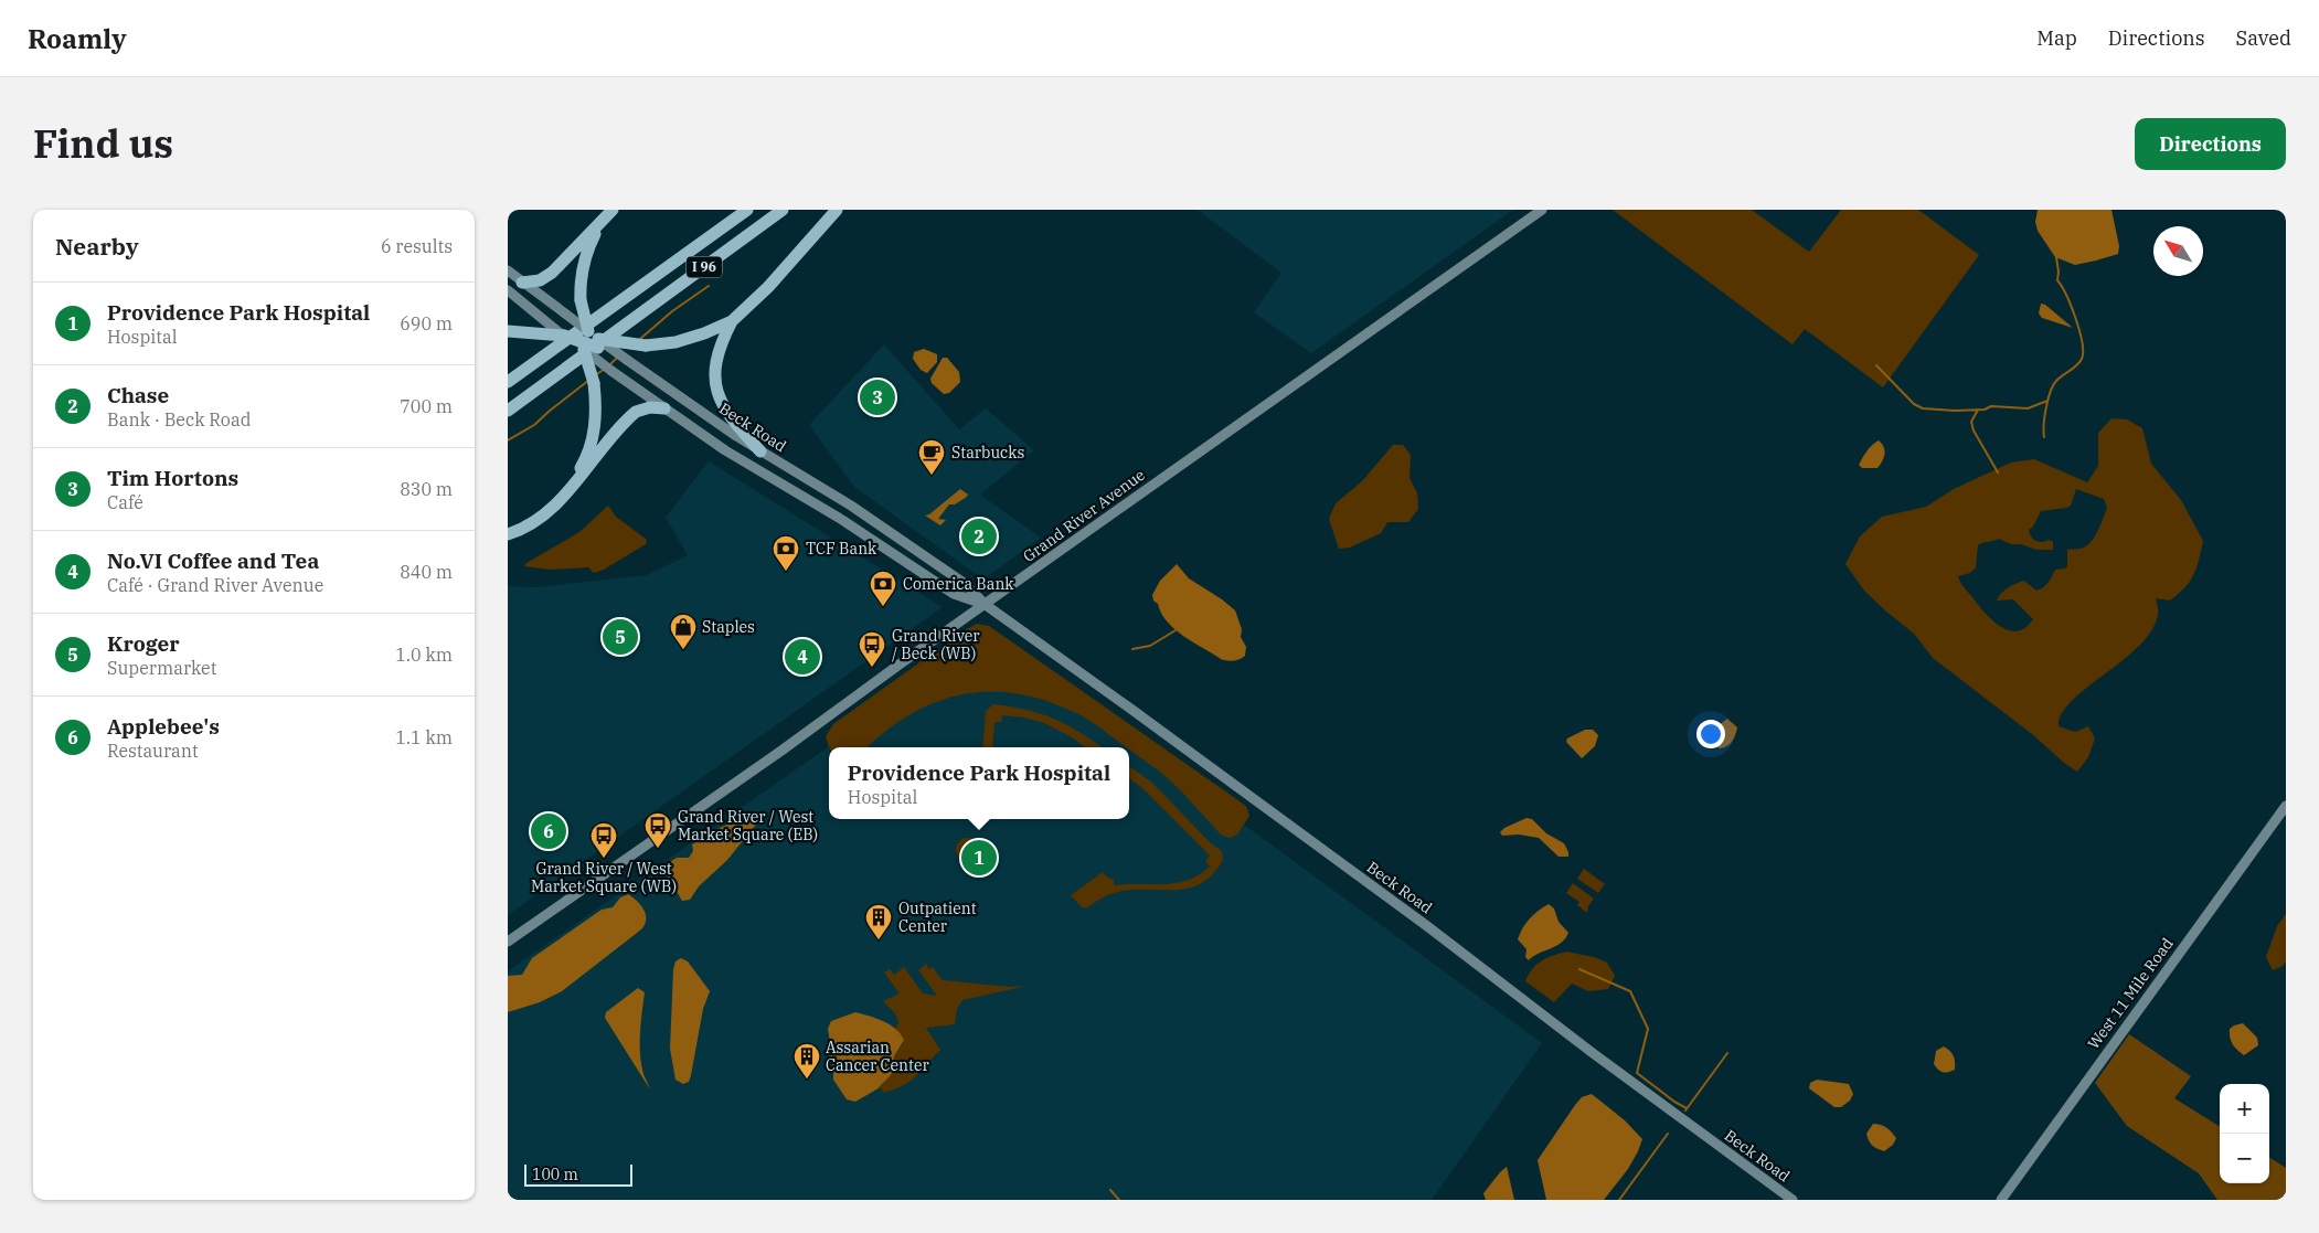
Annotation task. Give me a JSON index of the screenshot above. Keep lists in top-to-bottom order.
{
  "streets": {
    "highway": ["I 96"],
    "main road": ["Beck Road", "Grand River Avenue", "West 11 Mile Road"]
  },
  "crossings": [
    ["Beck Road", "Grand River Avenue"]
  ],
  "places": {
    "cafe": ["Starbucks"],
    "bank": ["TCF Bank", "Comerica Bank"],
    "shop": ["Staples"],
    "bus stop": ["Grand River / Beck (WB)", "Grand River / West Market Square (EB)", "Grand River / West Market Square (WB)"],
    "building": ["Outpatient Center", "Assarian Cancer Center"]
  },
  "scale_bar": "100 m",
  "north": "top left",
  "page": {
    "header": "Roamly",
    "nav": ["Map", "Directions", "Saved"],
    "title": "Find us",
    "buttons": "Directions",
    "heading": ["Nearby", "6 results"],
    "list": [
      {
        "mark": "1",
        "name": "Providence Park Hospital",
        "note": "Hospital",
        "value": "690 m"
      },
      {
        "mark": "2",
        "name": "Chase",
        "note": "Bank · Beck Road",
        "value": "700 m"
      },
      {
        "mark": "3",
        "name": "Tim Hortons",
        "note": "Café",
        "value": "830 m"
      },
      {
        "mark": "4",
        "name": "No.VI Coffee and Tea",
        "note": "Café · Grand River Avenue",
        "value": "840 m"
      },
      {
        "mark": "5",
        "name": "Kroger",
        "note": "Supermarket",
        "value": "1.0 km"
      },
      {
        "mark": "6",
        "name": "Applebee's",
        "note": "Restaurant",
        "value": "1.1 km"
      }
    ],
    "pins": [
      "3",
      "2",
      "5",
      "4",
      "6",
      "1"
    ],
    "popup": ["Providence Park Hospital", "Hospital"],
    "map_buttons": ["+", "−"],
    "scale": "100 m"
  }
}
